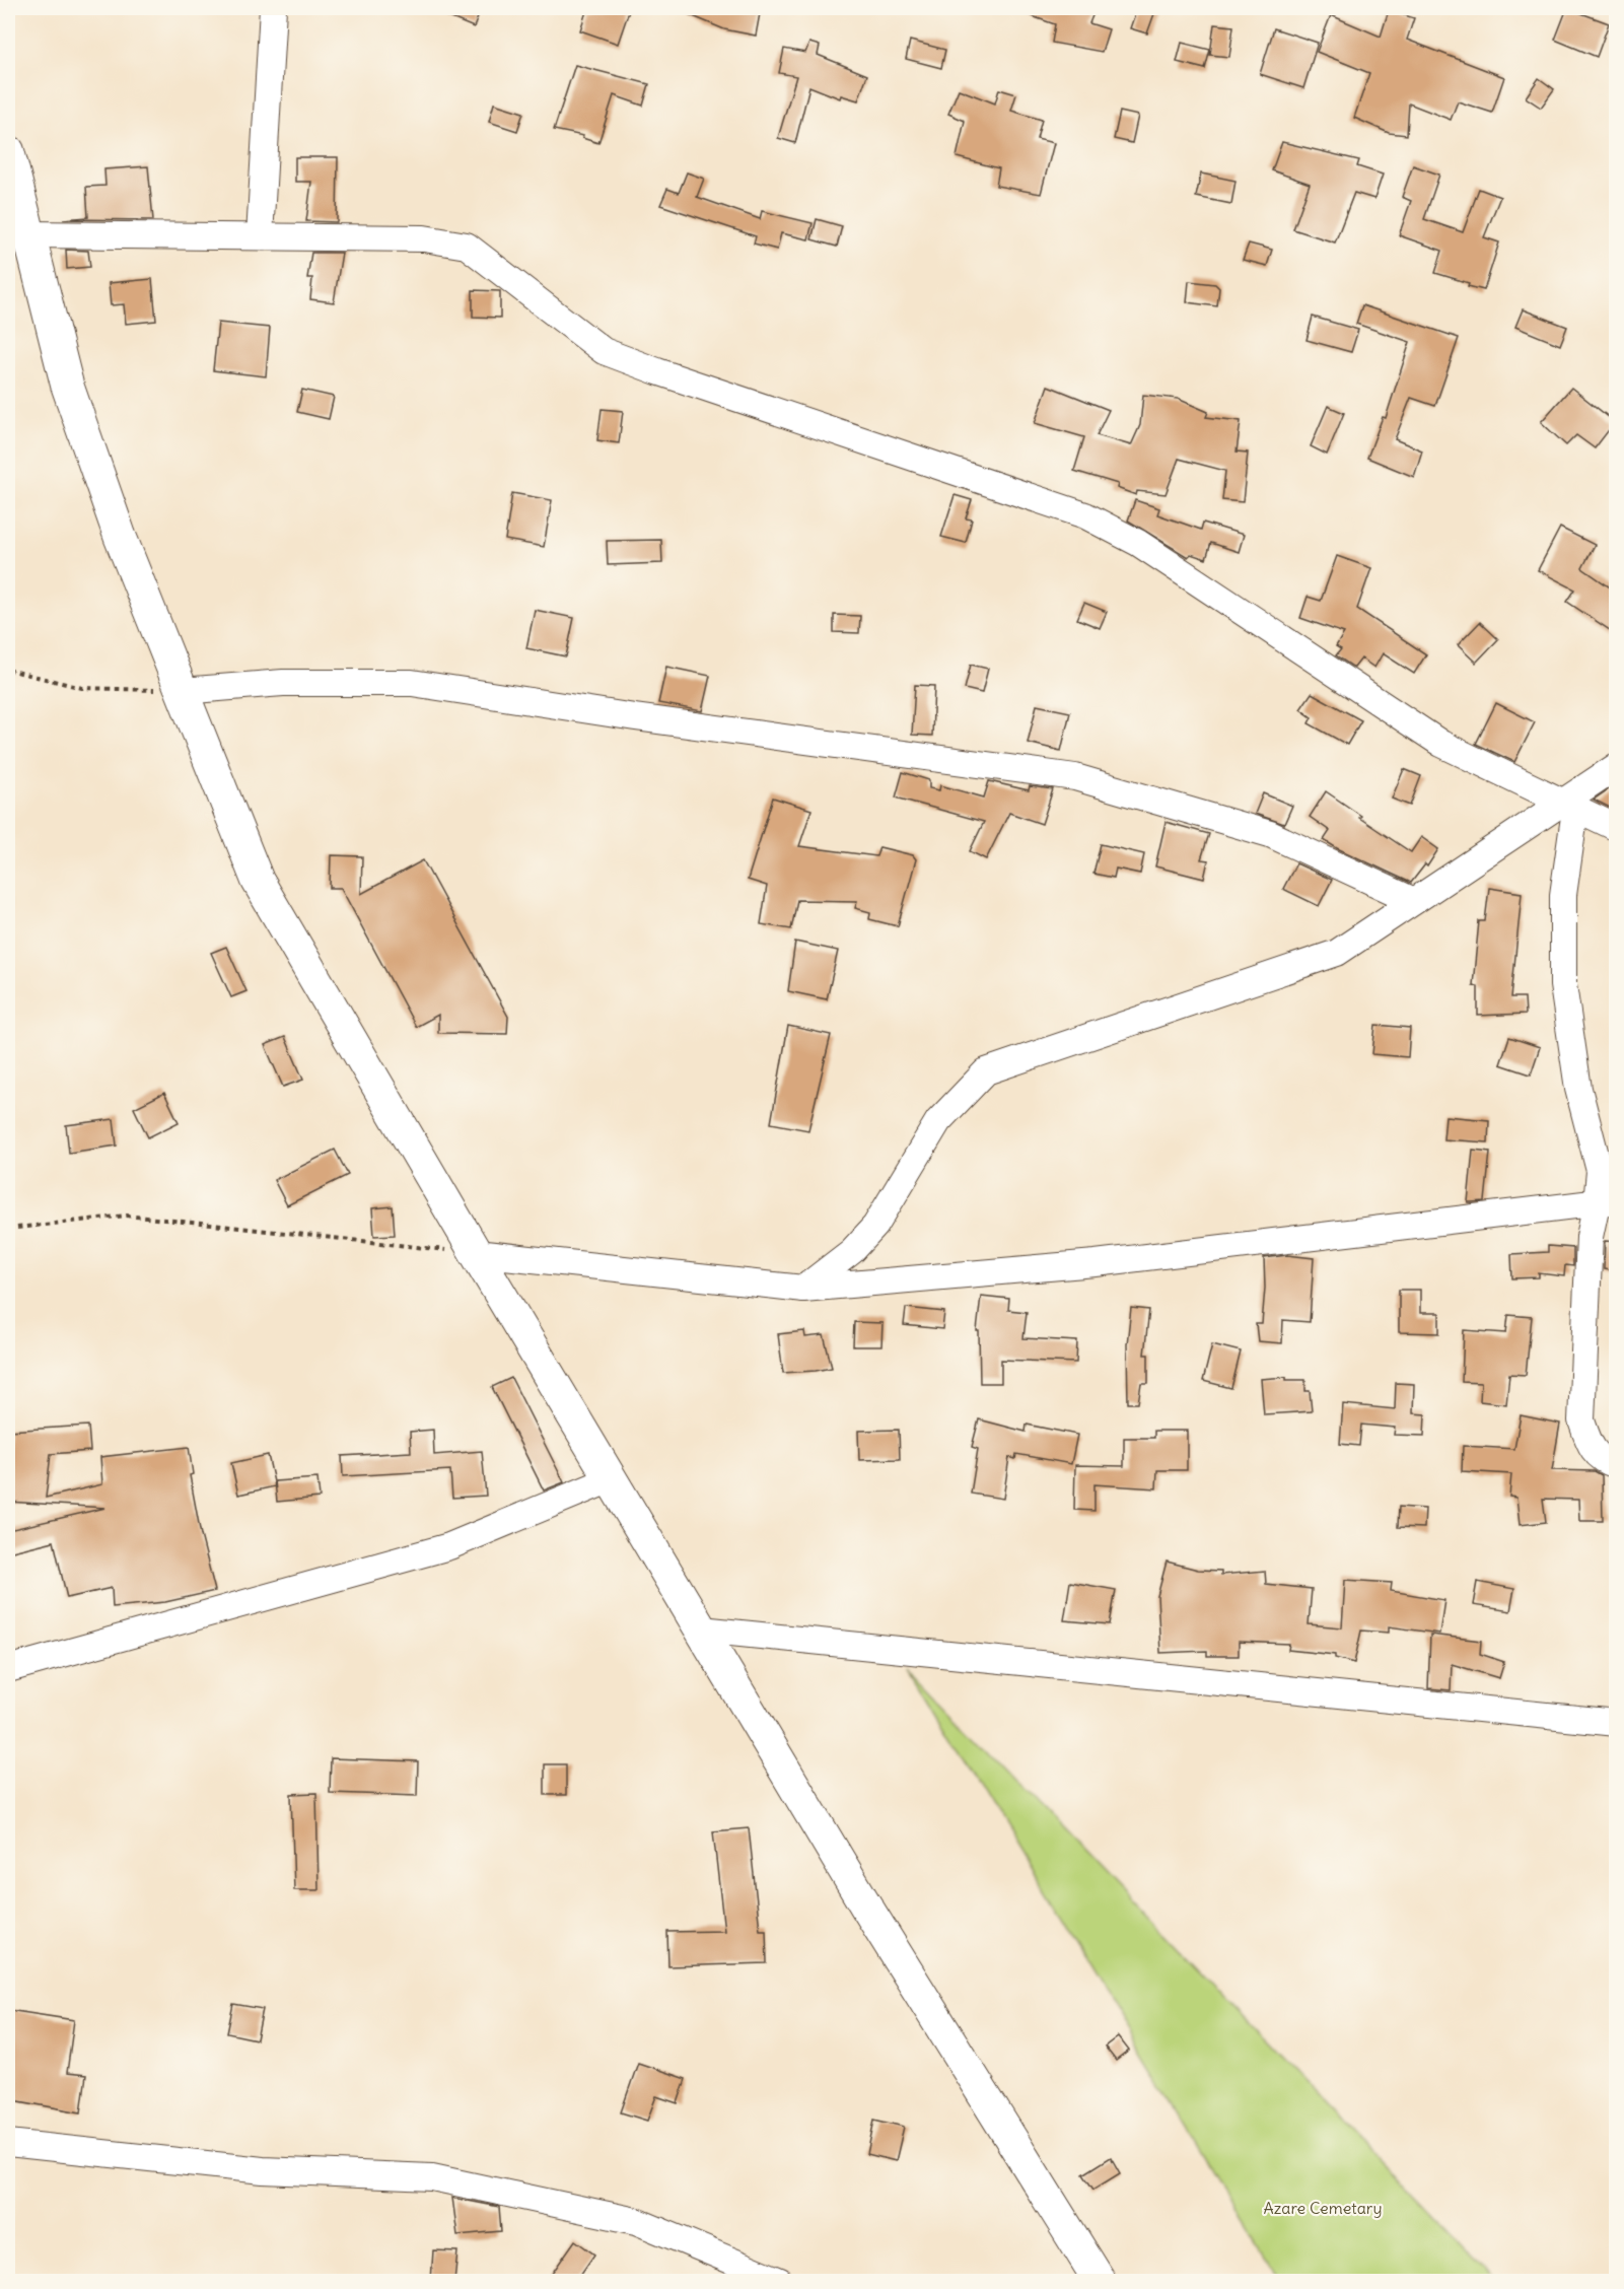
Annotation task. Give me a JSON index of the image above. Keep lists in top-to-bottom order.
{
  "parks": ["Azare Cemetary"]
}
